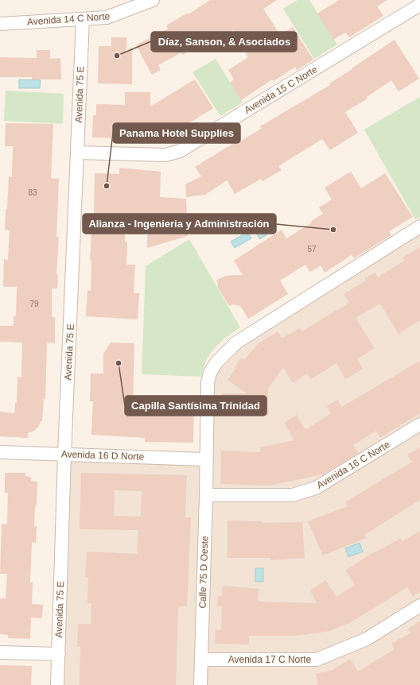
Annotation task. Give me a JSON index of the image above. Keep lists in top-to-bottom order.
{
  "streets": {
    "street": [
      "Avenida 14 C Norte",
      "Avenida 15 C Norte",
      "Avenida 75 E",
      "Avenida 16 D Norte",
      "Avenida 16 C Norte",
      "Calle 75 D Oeste",
      "Avenida 17 C Norte"
    ]
  },
  "crossings": [
    ["Avenida 14 C Norte", "Avenida 75 E"],
    ["Avenida 15 C Norte", "Avenida 75 E"],
    ["Avenida 75 E", "Avenida 16 D Norte"],
    ["Avenida 16 D Norte", "Calle 75 D Oeste"],
    ["Avenida 16 C Norte", "Calle 75 D Oeste"],
    ["Calle 75 D Oeste", "Avenida 17 C Norte"]
  ],
  "places": [
    "Díaz, Sanson, & Asociados",
    "Panama Hotel Supplies",
    "Alianza - Ingenieria y Administración",
    "Capilla Santísima Trinidad"
  ],
  "house_numbers": ["83", "57", "79"]
}
